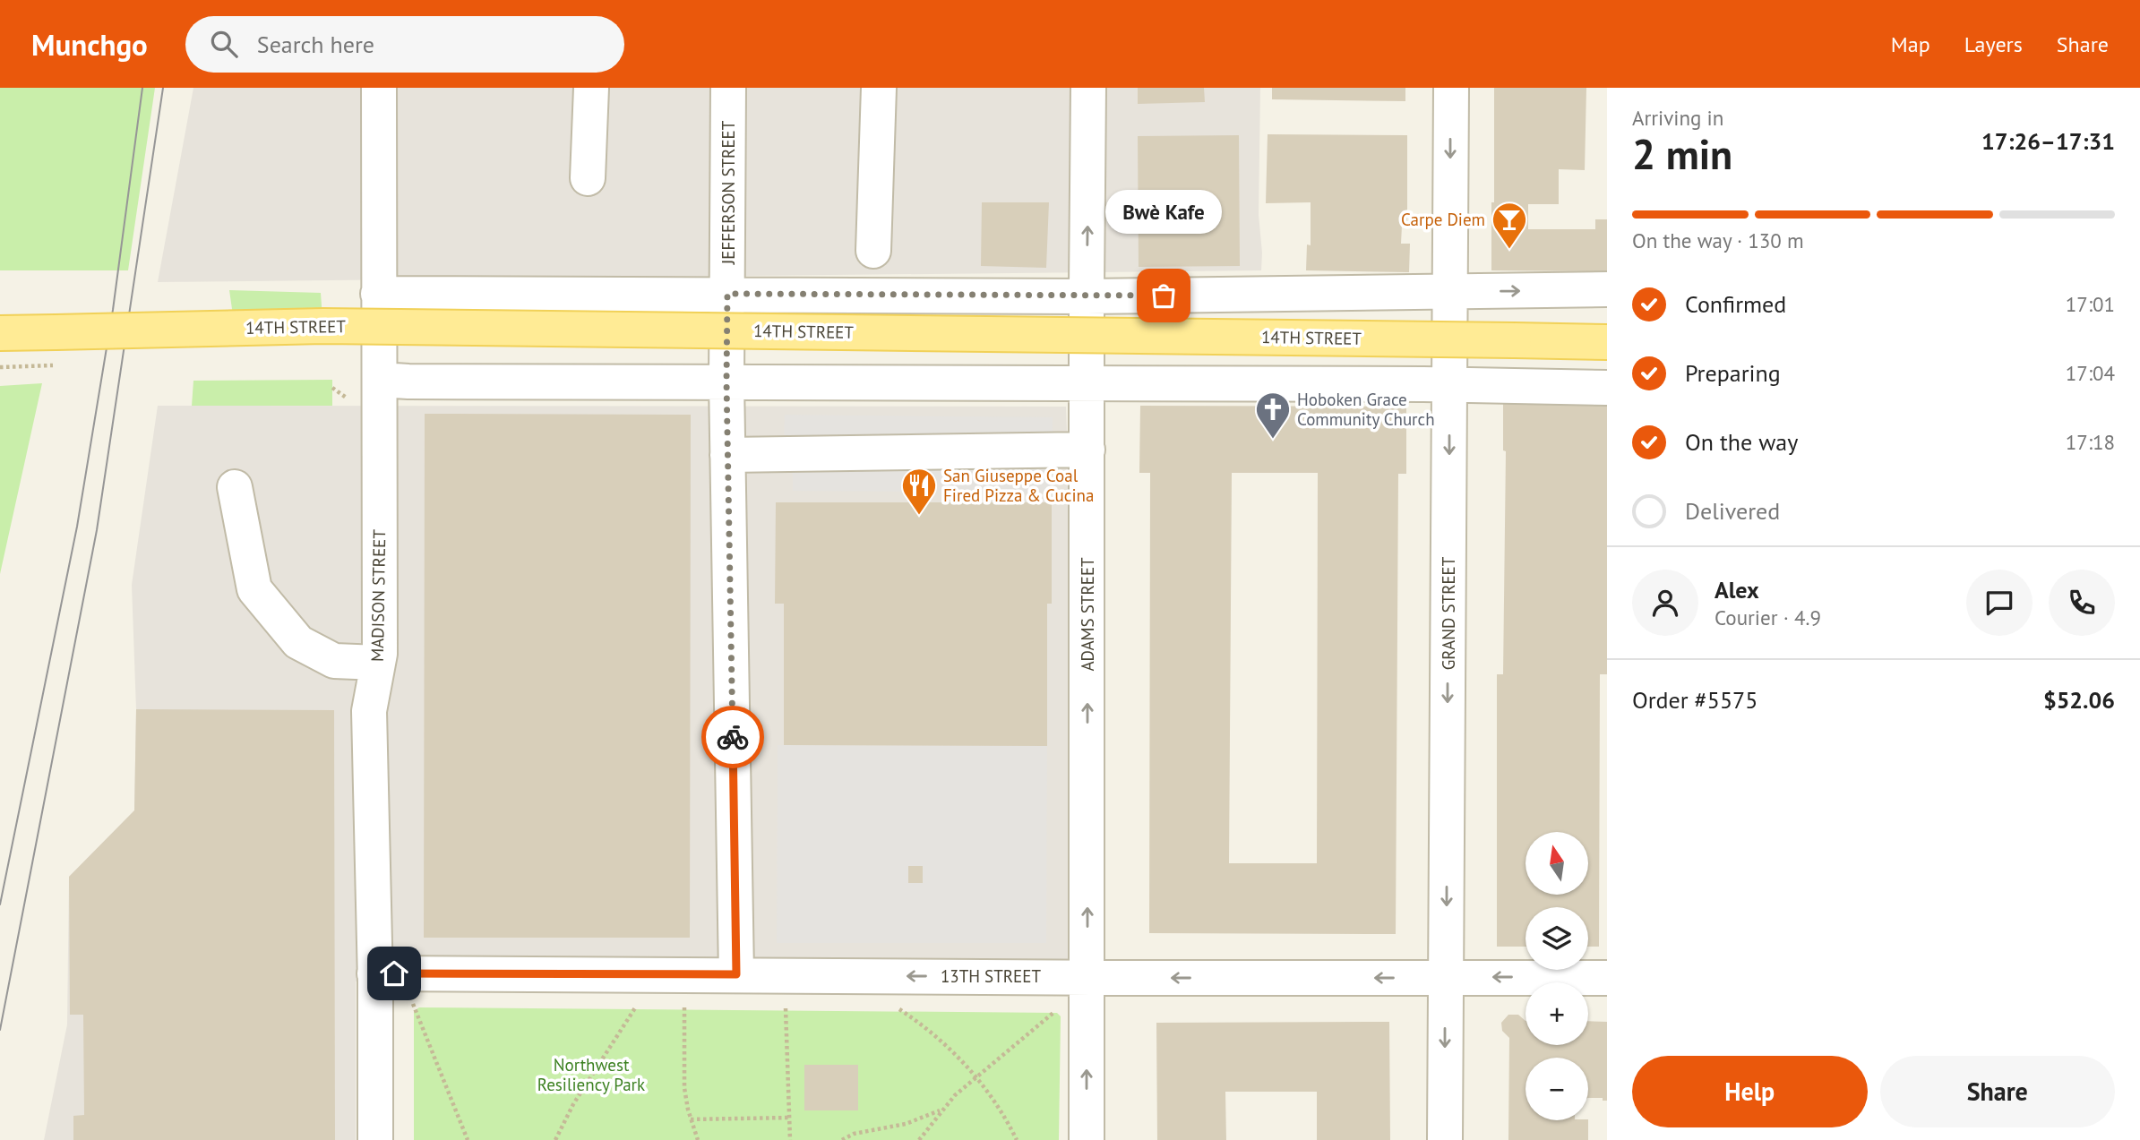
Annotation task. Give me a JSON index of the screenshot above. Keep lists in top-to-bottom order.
{
  "streets": {
    "main road": ["14TH STREET"],
    "street": [
      "JEFFERSON STREET",
      "MADISON STREET",
      "GRAND STREET",
      "ADAMS STREET",
      "13TH STREET"
    ]
  },
  "crossings": [
    ["JEFFERSON STREET", "13TH STREET"],
    ["MADISON STREET", "13TH STREET"],
    ["GRAND STREET", "13TH STREET"],
    ["ADAMS STREET", "13TH STREET"]
  ],
  "one_way": ["GRAND STREET", "ADAMS STREET", "13TH STREET"],
  "parks": ["Northwest Resiliency Park"],
  "places": {
    "bar": ["Carpe Diem"],
    "other": ["Bwè Kafe"],
    "church": ["Hoboken Grace Community Church"],
    "restaurant": ["San Giuseppe Coal Fired Pizza & Cucina"]
  },
  "north": "top",
  "page": {
    "header": "Munchgo",
    "search": "Search here",
    "nav": ["Map", "Layers", "Share"],
    "heading": ["2 min", "Arriving in", "17:26–17:31"],
    "panel": [
      "Alex",
      "Courier · 4.9",
      "Order #5575",
      "$52.06"
    ],
    "bubble": "Bwè Kafe",
    "bar": "On the way · 130 m",
    "list": [
      ["Confirmed", "17:01"],
      ["Preparing", "17:04"],
      ["On the way", "17:18"],
      "Delivered"
    ],
    "map_buttons": ["+", "−"],
    "buttons": ["Help", "Share"]
  }
}
